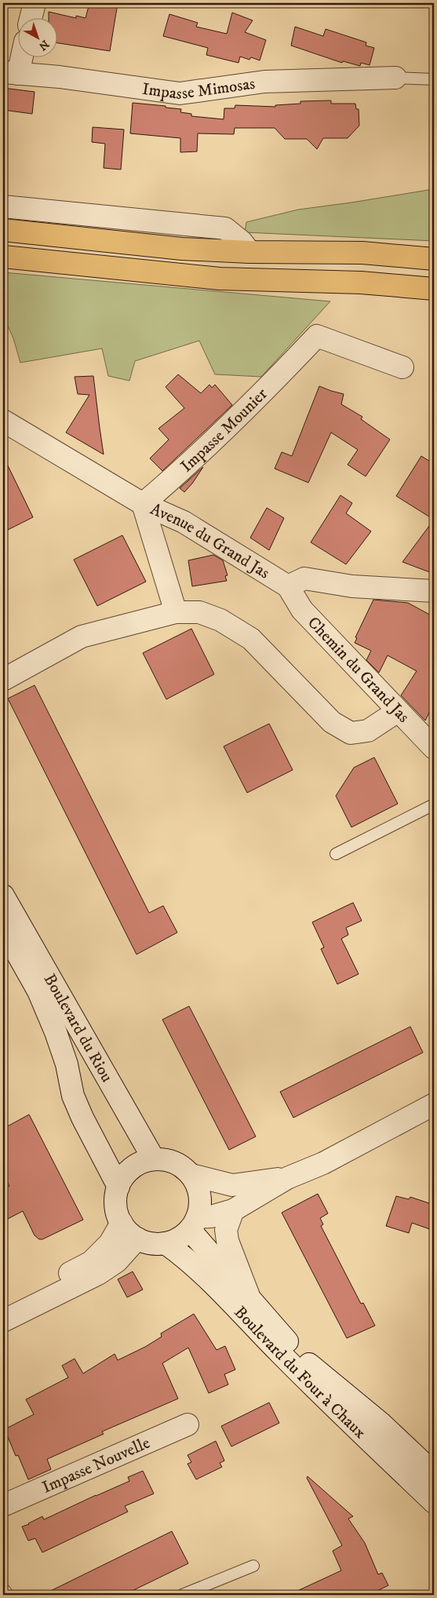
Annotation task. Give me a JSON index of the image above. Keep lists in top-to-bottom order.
{
  "streets": {
    "street": [
      "Impasse Mimosas",
      "Impasse Mounier",
      "Avenue du Grand Jas",
      "Chemin du Grand Jas",
      "Boulevard du Riou",
      "Boulevard du Four à Chaux",
      "Impasse Nouvelle"
    ]
  },
  "crossings": [
    ["Impasse Mounier", "Avenue du Grand Jas"],
    ["Avenue du Grand Jas", "Chemin du Grand Jas"],
    ["Boulevard du Riou", "Boulevard du Four à Chaux"]
  ],
  "north": "bottom right"
}
